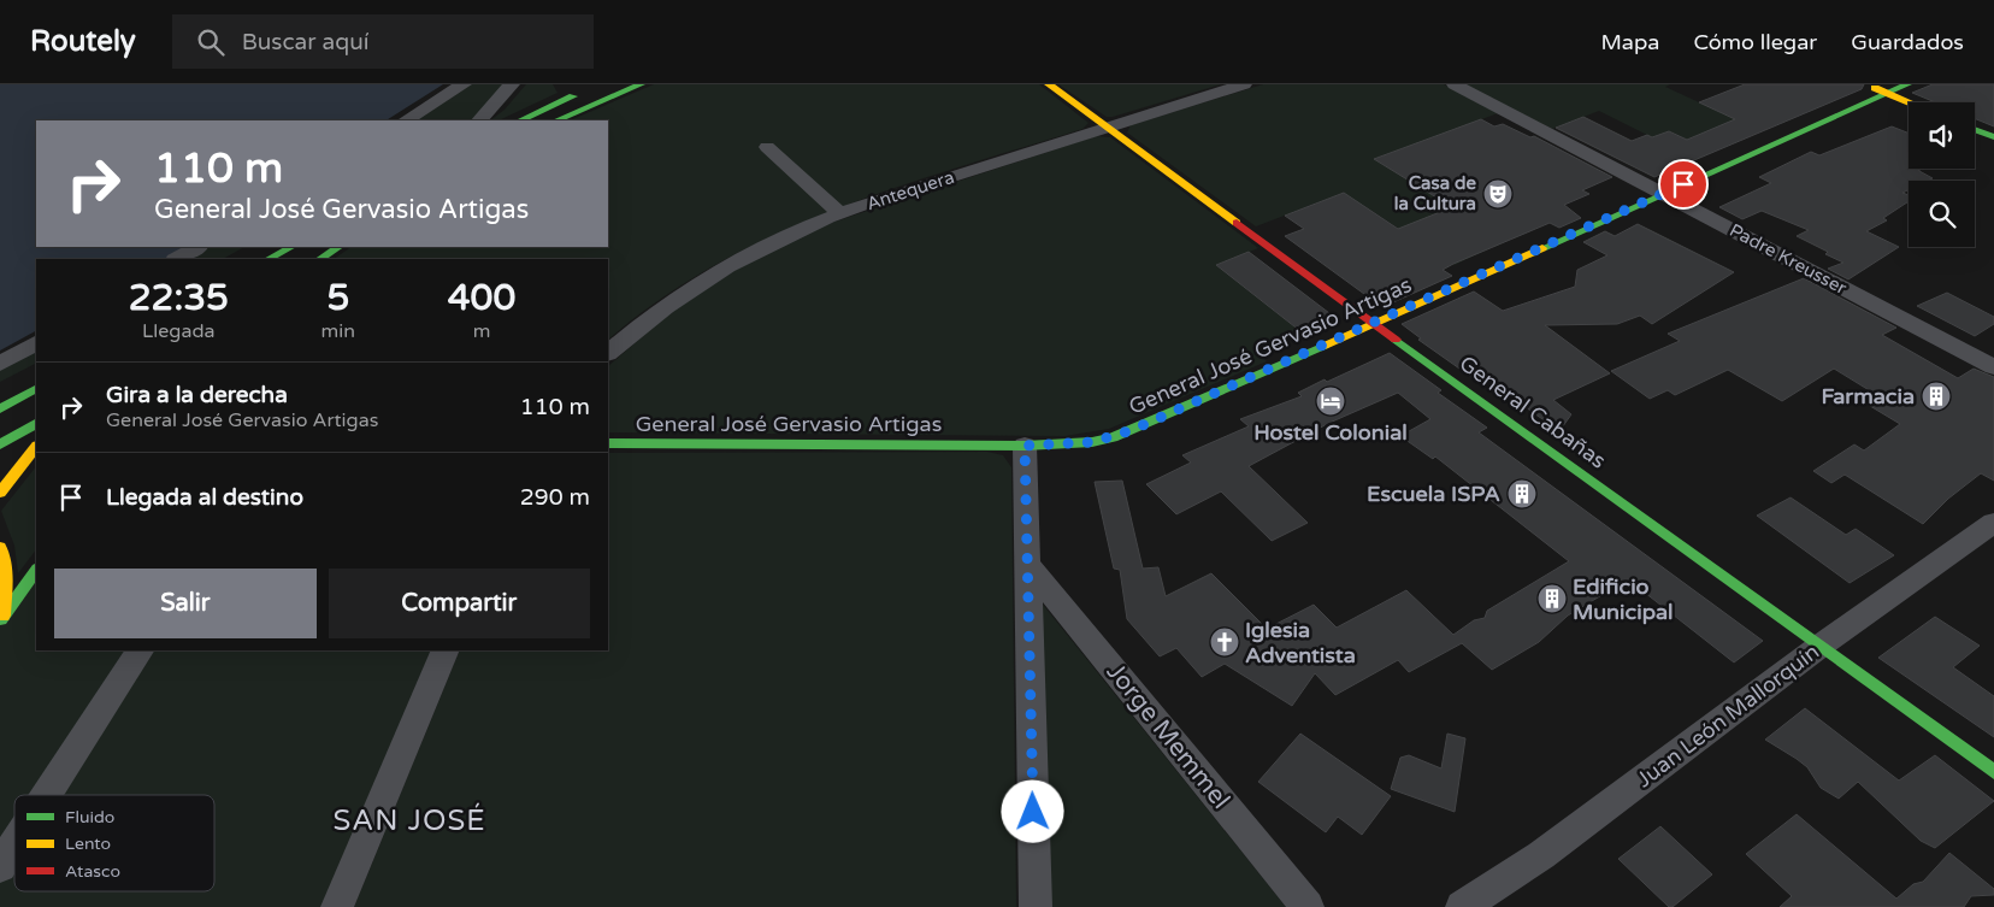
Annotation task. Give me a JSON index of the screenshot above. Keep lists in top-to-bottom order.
{
  "streets": {
    "street": [
      "Antequera",
      "Padre Kreusser",
      "General José Gervasio Artigas",
      "General Cabañas",
      "Juan León Mallorquín",
      "Jorge Memmel"
    ]
  },
  "crossings": [
    ["Antequera", "General Cabañas"],
    ["Padre Kreusser", "General José Gervasio Artigas"],
    ["General José Gervasio Artigas", "General Cabañas"],
    ["General Cabañas", "Juan León Mallorquín"]
  ],
  "districts": ["SAN JOSÉ"],
  "places": {
    "theatre": ["Casa de la Cultura"],
    "building": ["Farmacia", "Escuela ISPA", "Edificio Municipal"],
    "hotel": ["Hostel Colonial"],
    "church": ["Iglesia Adventista"]
  },
  "legend": ["Fluido", "Lento", "Atasco"],
  "page": {
    "header": "Routely",
    "search": "Buscar aquí",
    "nav": ["Mapa", "Cómo llegar", "Guardados"],
    "turn": ["110 m", "General José Gervasio Artigas"],
    "eta": [
      "22:35",
      "Llegada",
      "5",
      "min",
      "400",
      "m"
    ],
    "list": [
      {
        "name": "Gira a la derecha",
        "note": "General José Gervasio Artigas",
        "value": "110 m"
      },
      {
        "name": "Llegada al destino",
        "value": "290 m"
      }
    ],
    "buttons": ["Salir", "Compartir"]
  }
}
